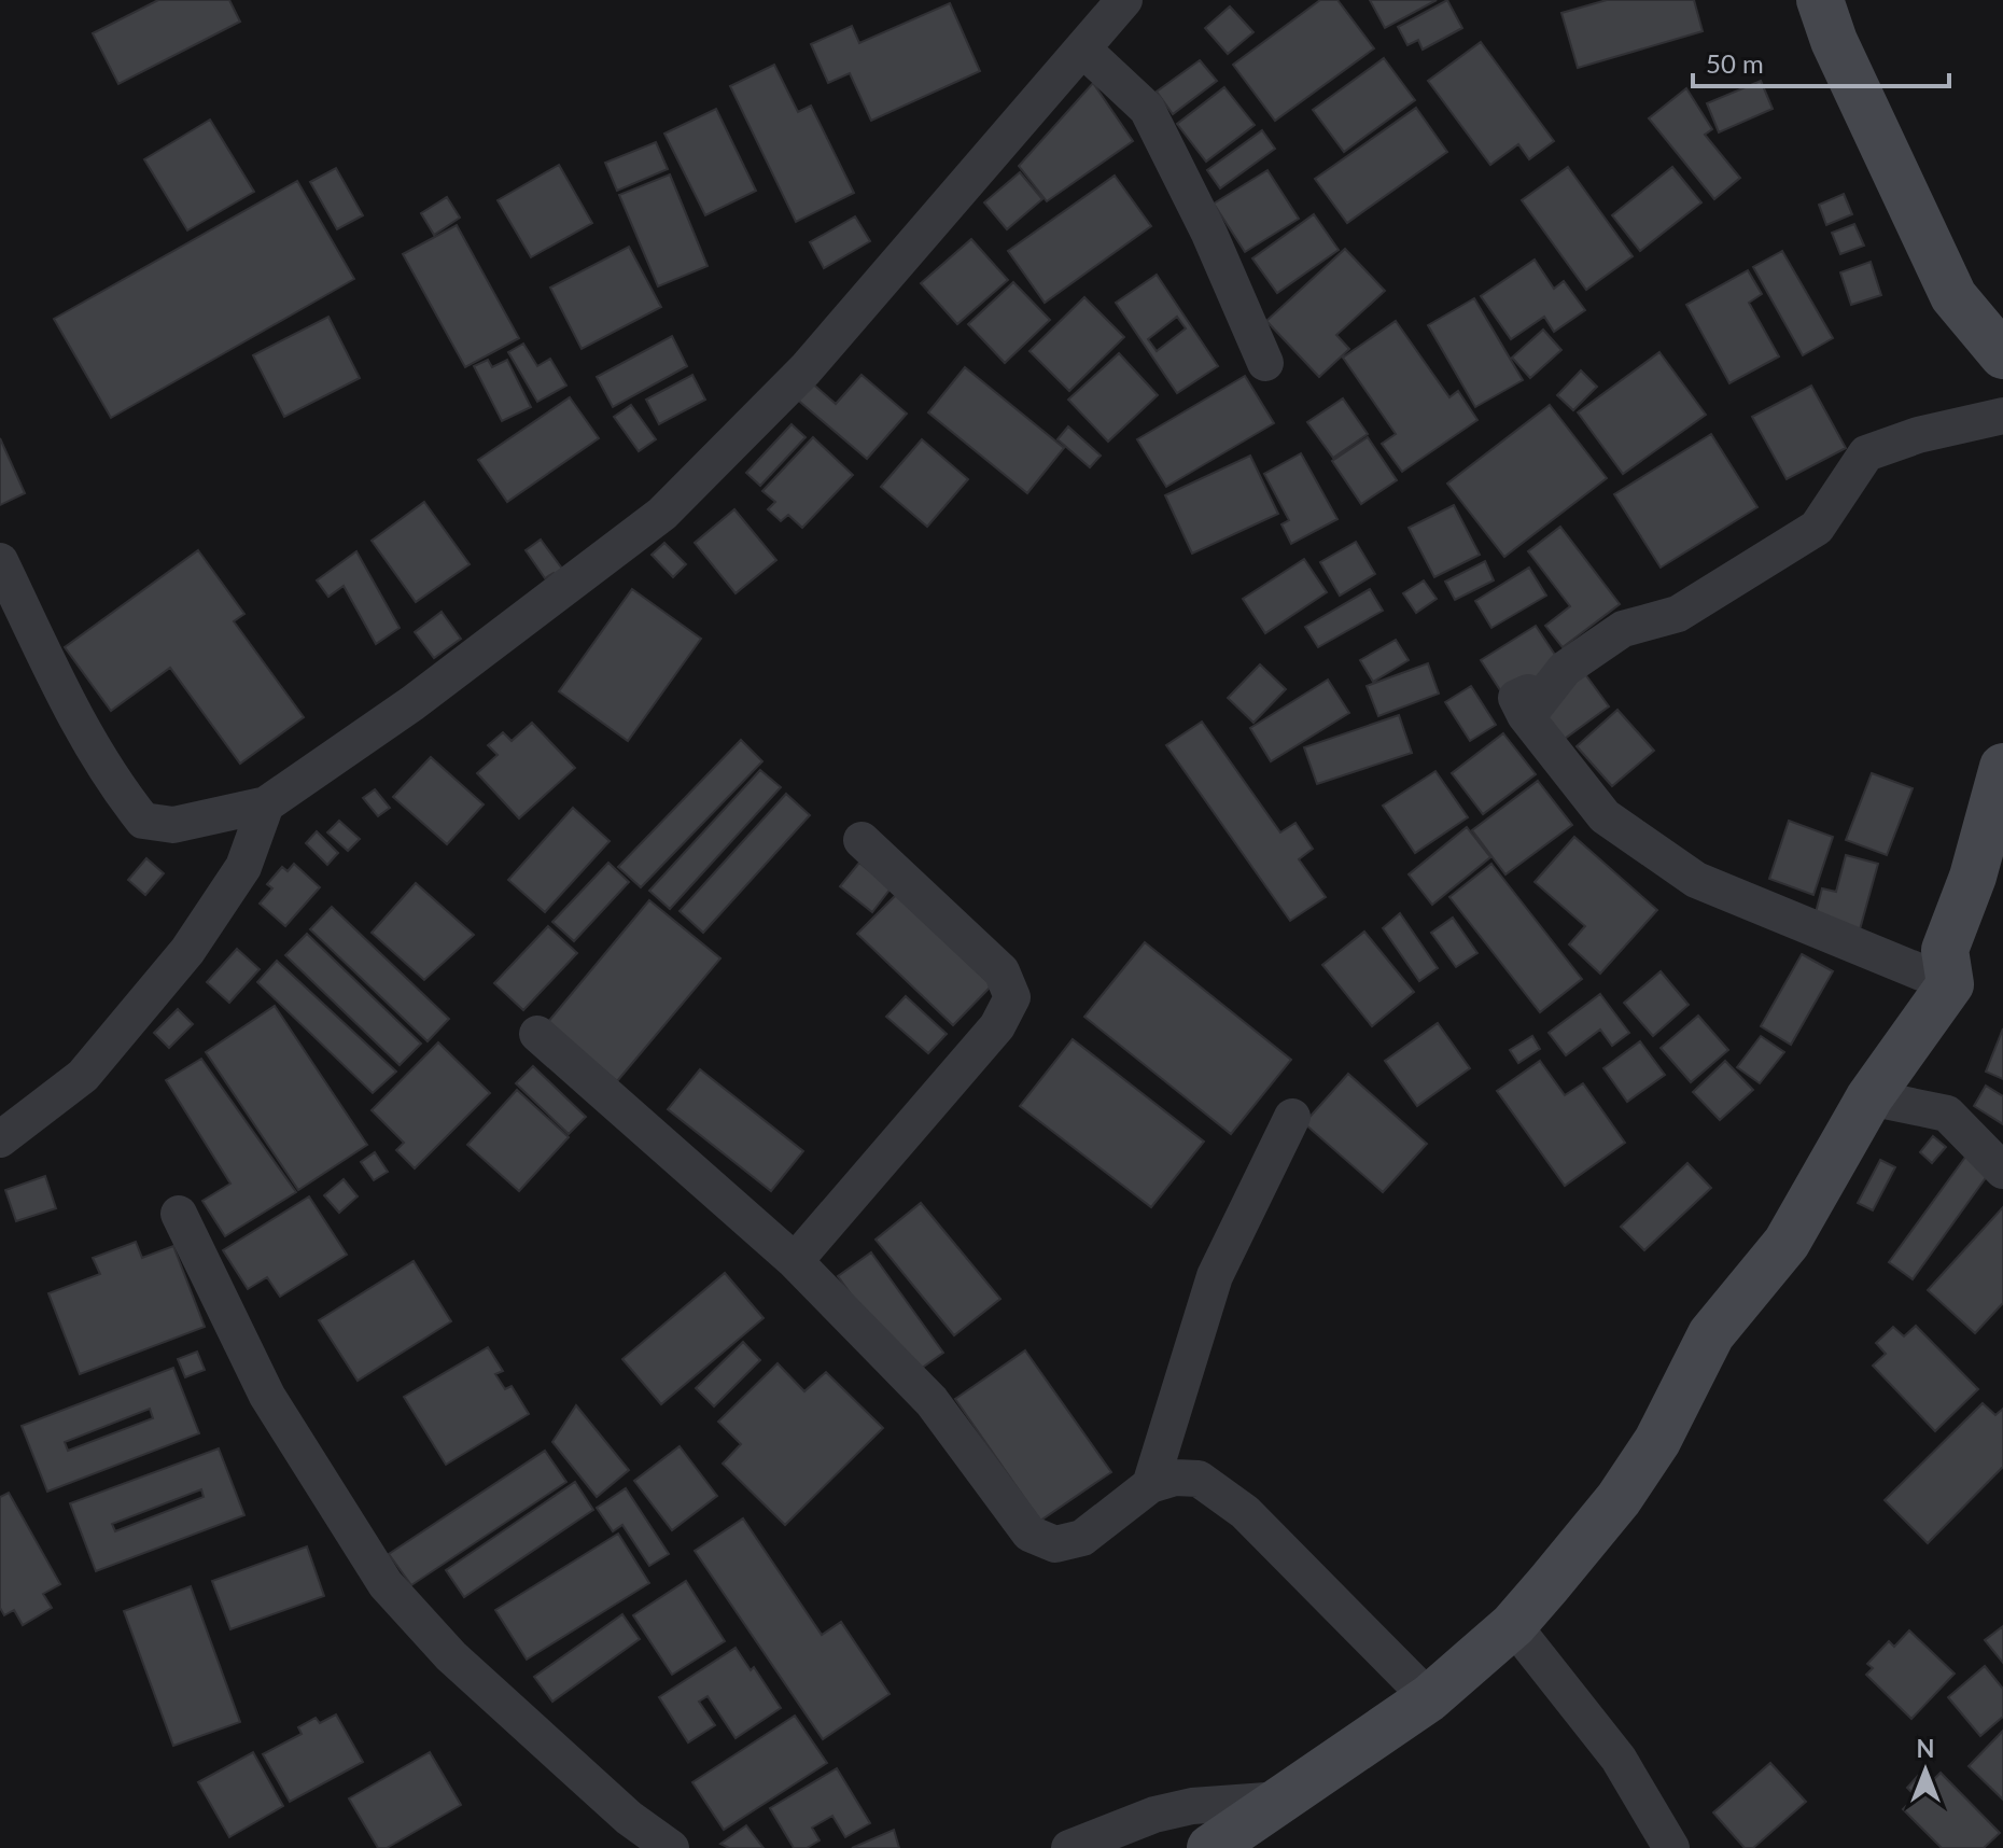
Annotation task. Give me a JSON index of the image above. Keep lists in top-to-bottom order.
{
  "scale_bar": "50 m",
  "north": "top"
}
